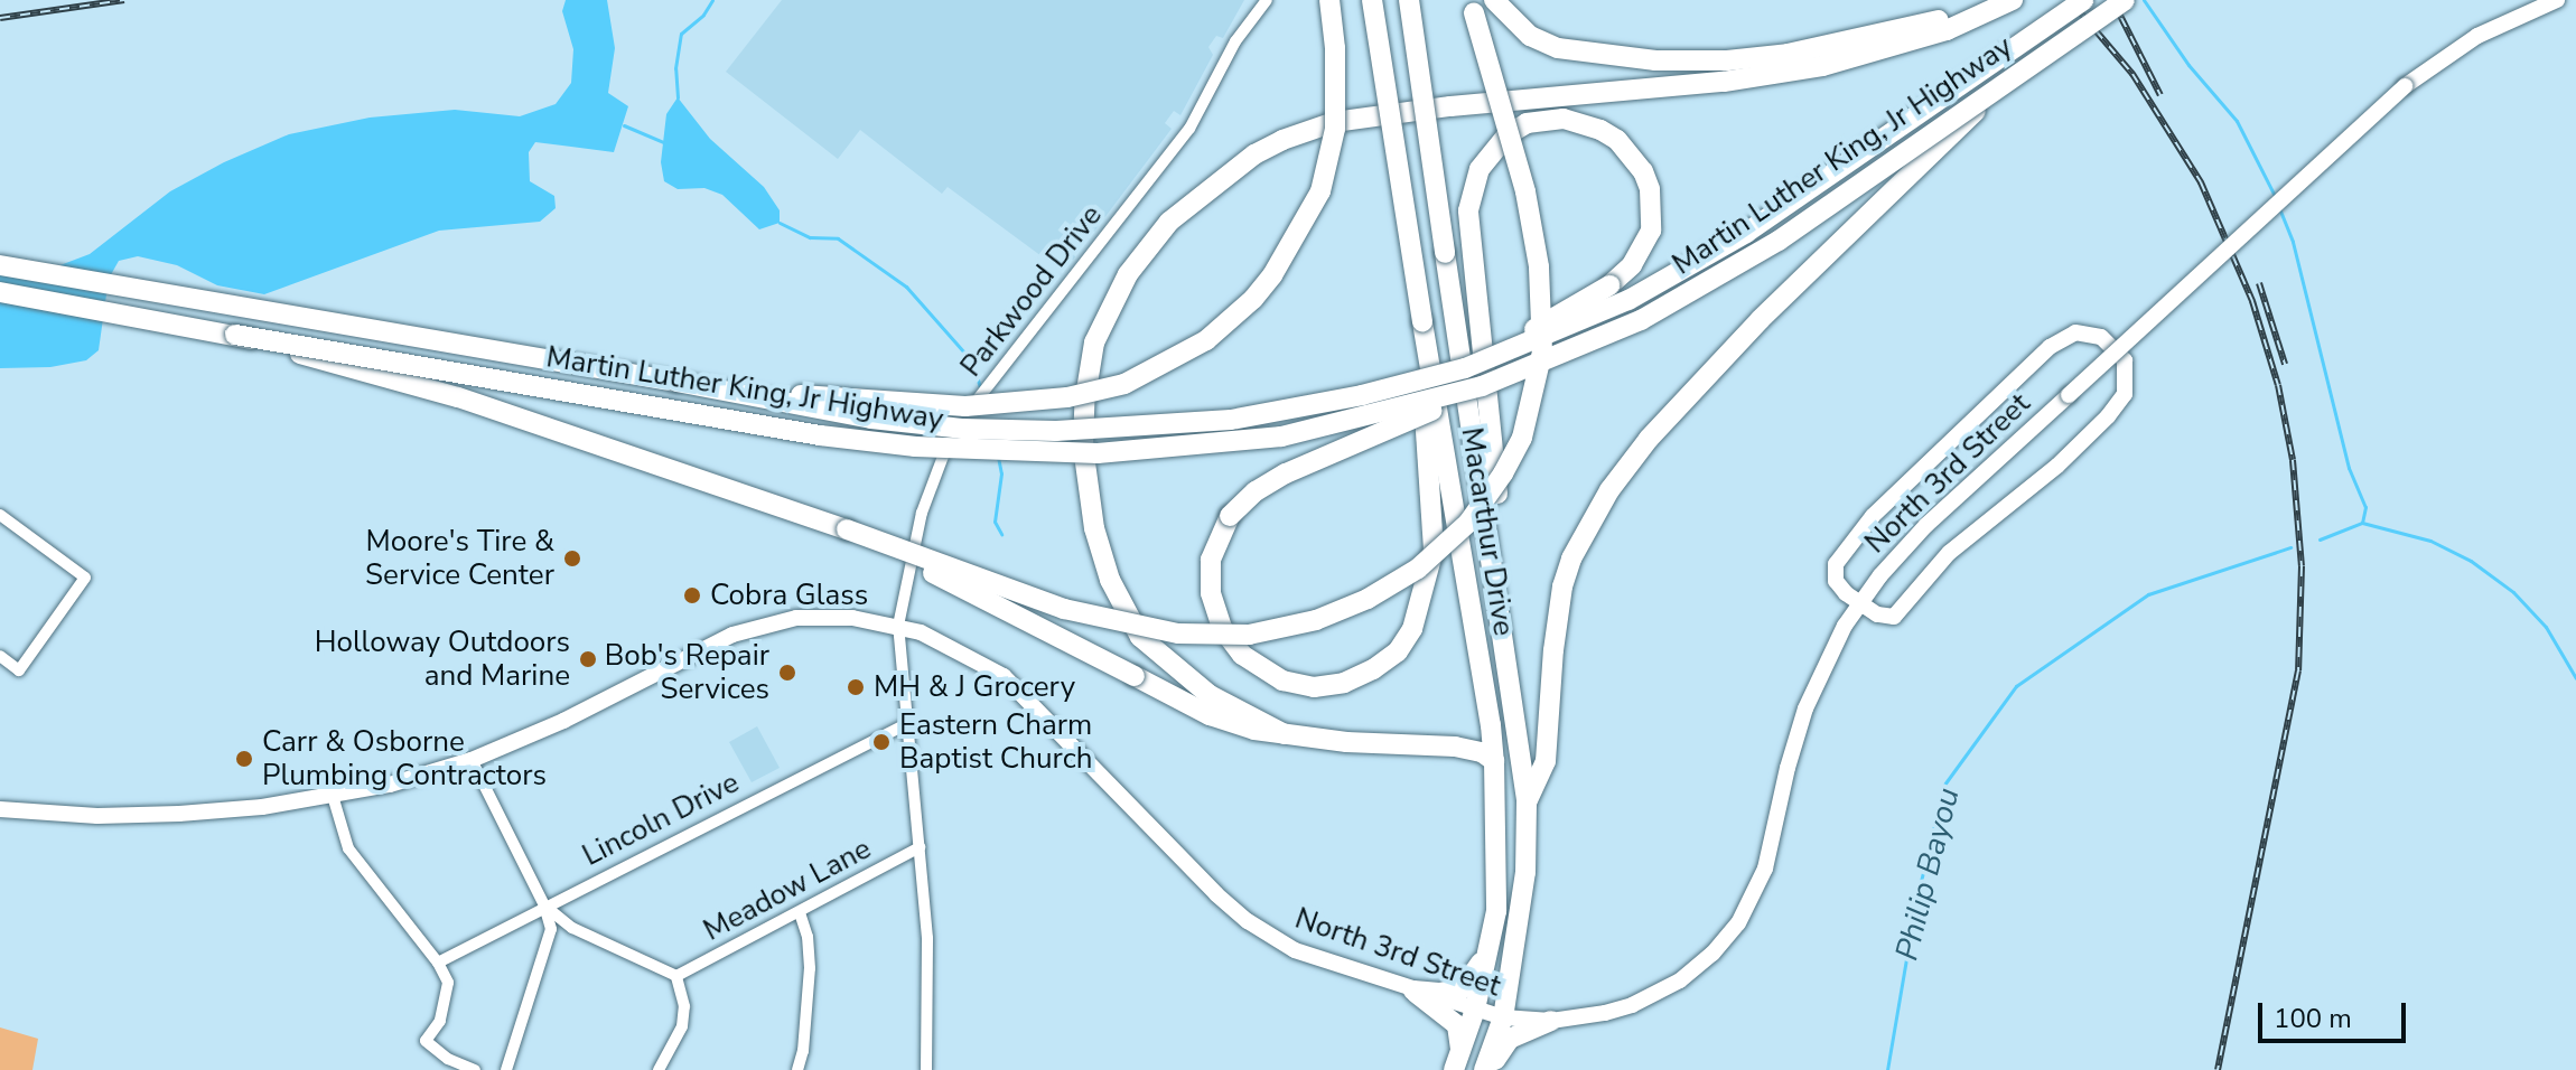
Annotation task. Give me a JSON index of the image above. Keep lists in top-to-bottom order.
{
  "streets": {
    "highway": ["Martin Luther King, Jr Highway", "Macarthur Drive"],
    "street": [
      "Parkwood Drive",
      "North 3rd Street",
      "Lincoln Drive",
      "Meadow Lane"
    ]
  },
  "crossings": [
    ["Parkwood Drive", "North 3rd Street"],
    ["Parkwood Drive", "Lincoln Drive"],
    ["Parkwood Drive", "Meadow Lane"],
    ["North 3rd Street", "Macarthur Drive"]
  ],
  "water": ["Philip Bayou"],
  "places": [
    "Moore's Tire & Service Center",
    "Cobra Glass",
    "Holloway Outdoors and Marine",
    "Bob's Repair Services",
    "MH & J Grocery",
    "Eastern Charm Baptist Church",
    "Carr & Osborne Plumbing Contractors"
  ],
  "scale_bar": "100 m"
}
